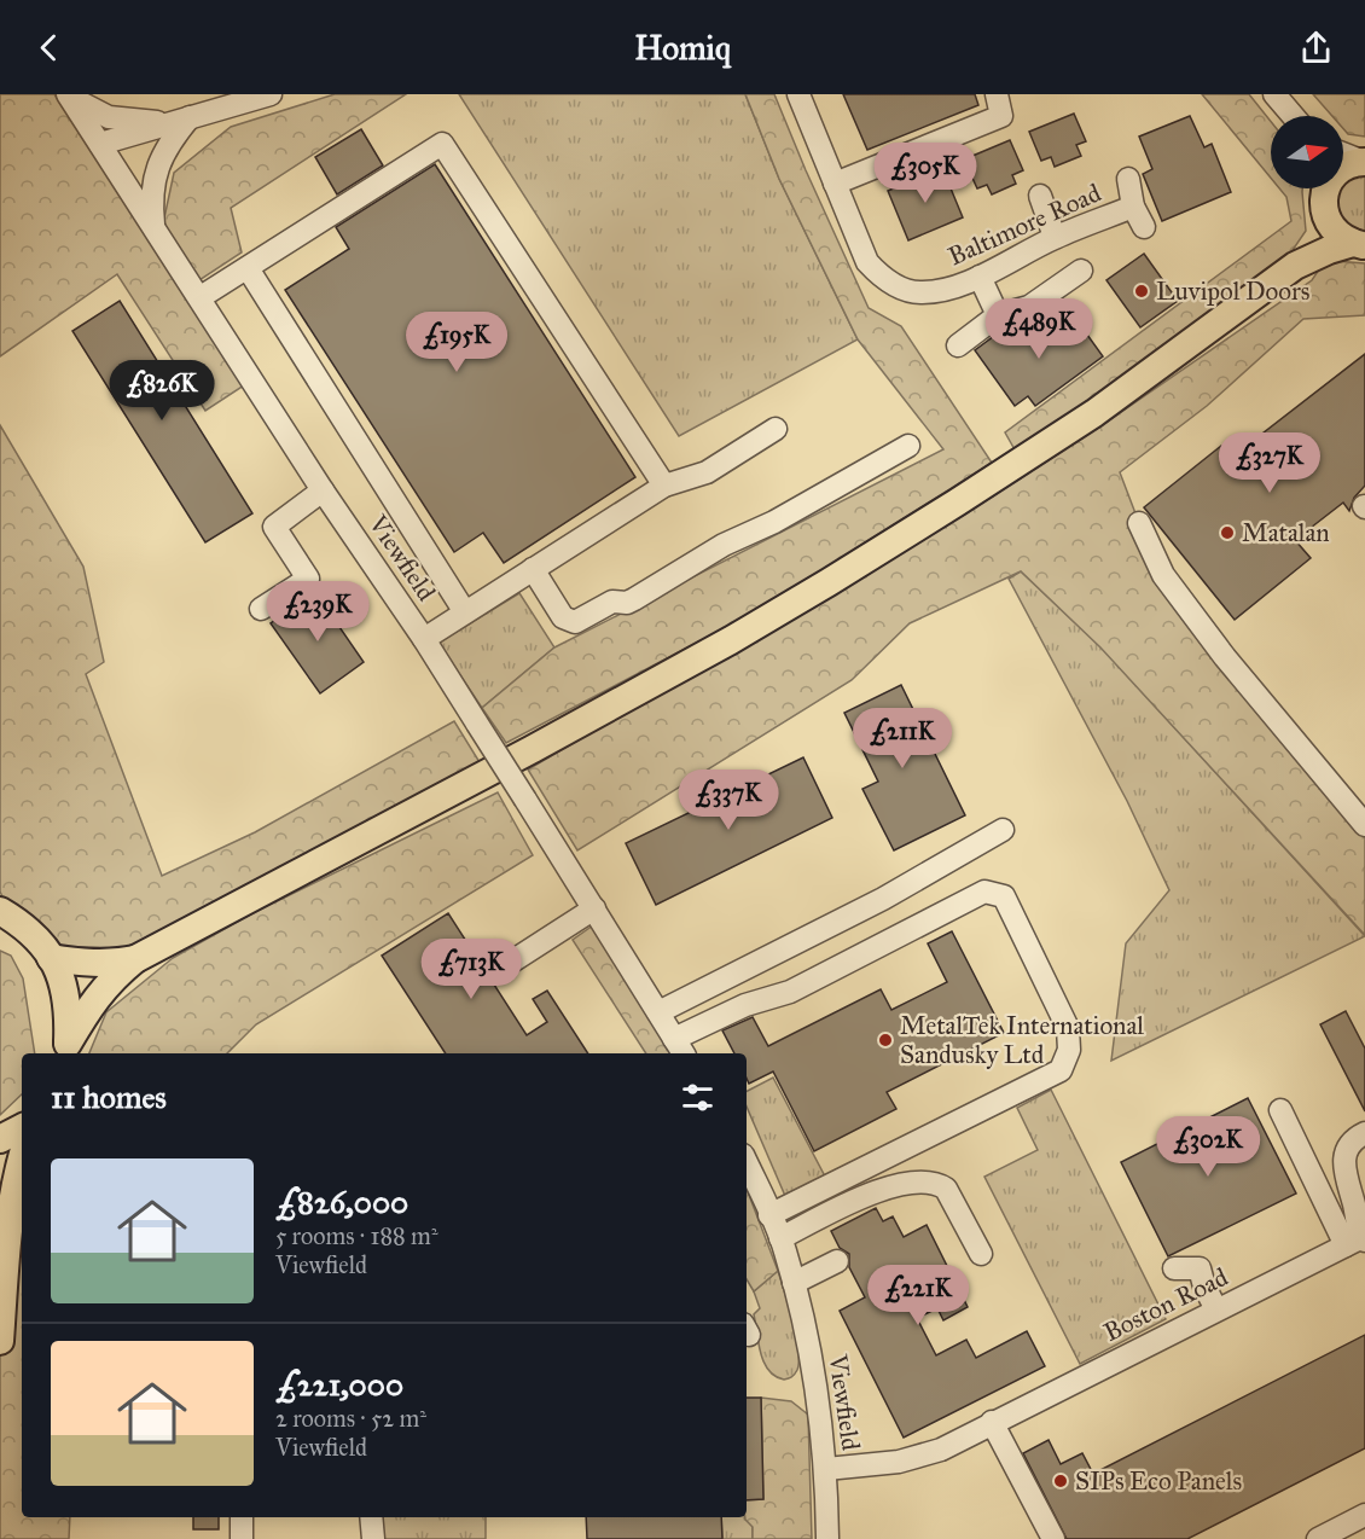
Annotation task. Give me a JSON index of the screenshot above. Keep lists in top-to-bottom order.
{
  "streets": {
    "street": ["Baltimore Road", "Viewfield", "Boston Road"]
  },
  "crossings": [
    ["Viewfield", "Boston Road"]
  ],
  "places": [
    "Luvipol Doors",
    "Matalan",
    "MetalTek International Sandusky Ltd",
    "SIPs Eco Panels"
  ],
  "north": "right",
  "page": {
    "header": "Homiq",
    "price": [
      "£305K",
      "£489K",
      "£195K",
      "£826K",
      "£327K",
      "£239K",
      "£211K",
      "£337K",
      "£713K",
      "£302K",
      "£221K"
    ],
    "heading": "11 homes",
    "list": [
      {
        "name": "£826,000",
        "note": "5 rooms · 188 m² · Viewfield"
      },
      {
        "name": "£221,000",
        "note": "2 rooms · 52 m² · Viewfield"
      }
    ]
  }
}
